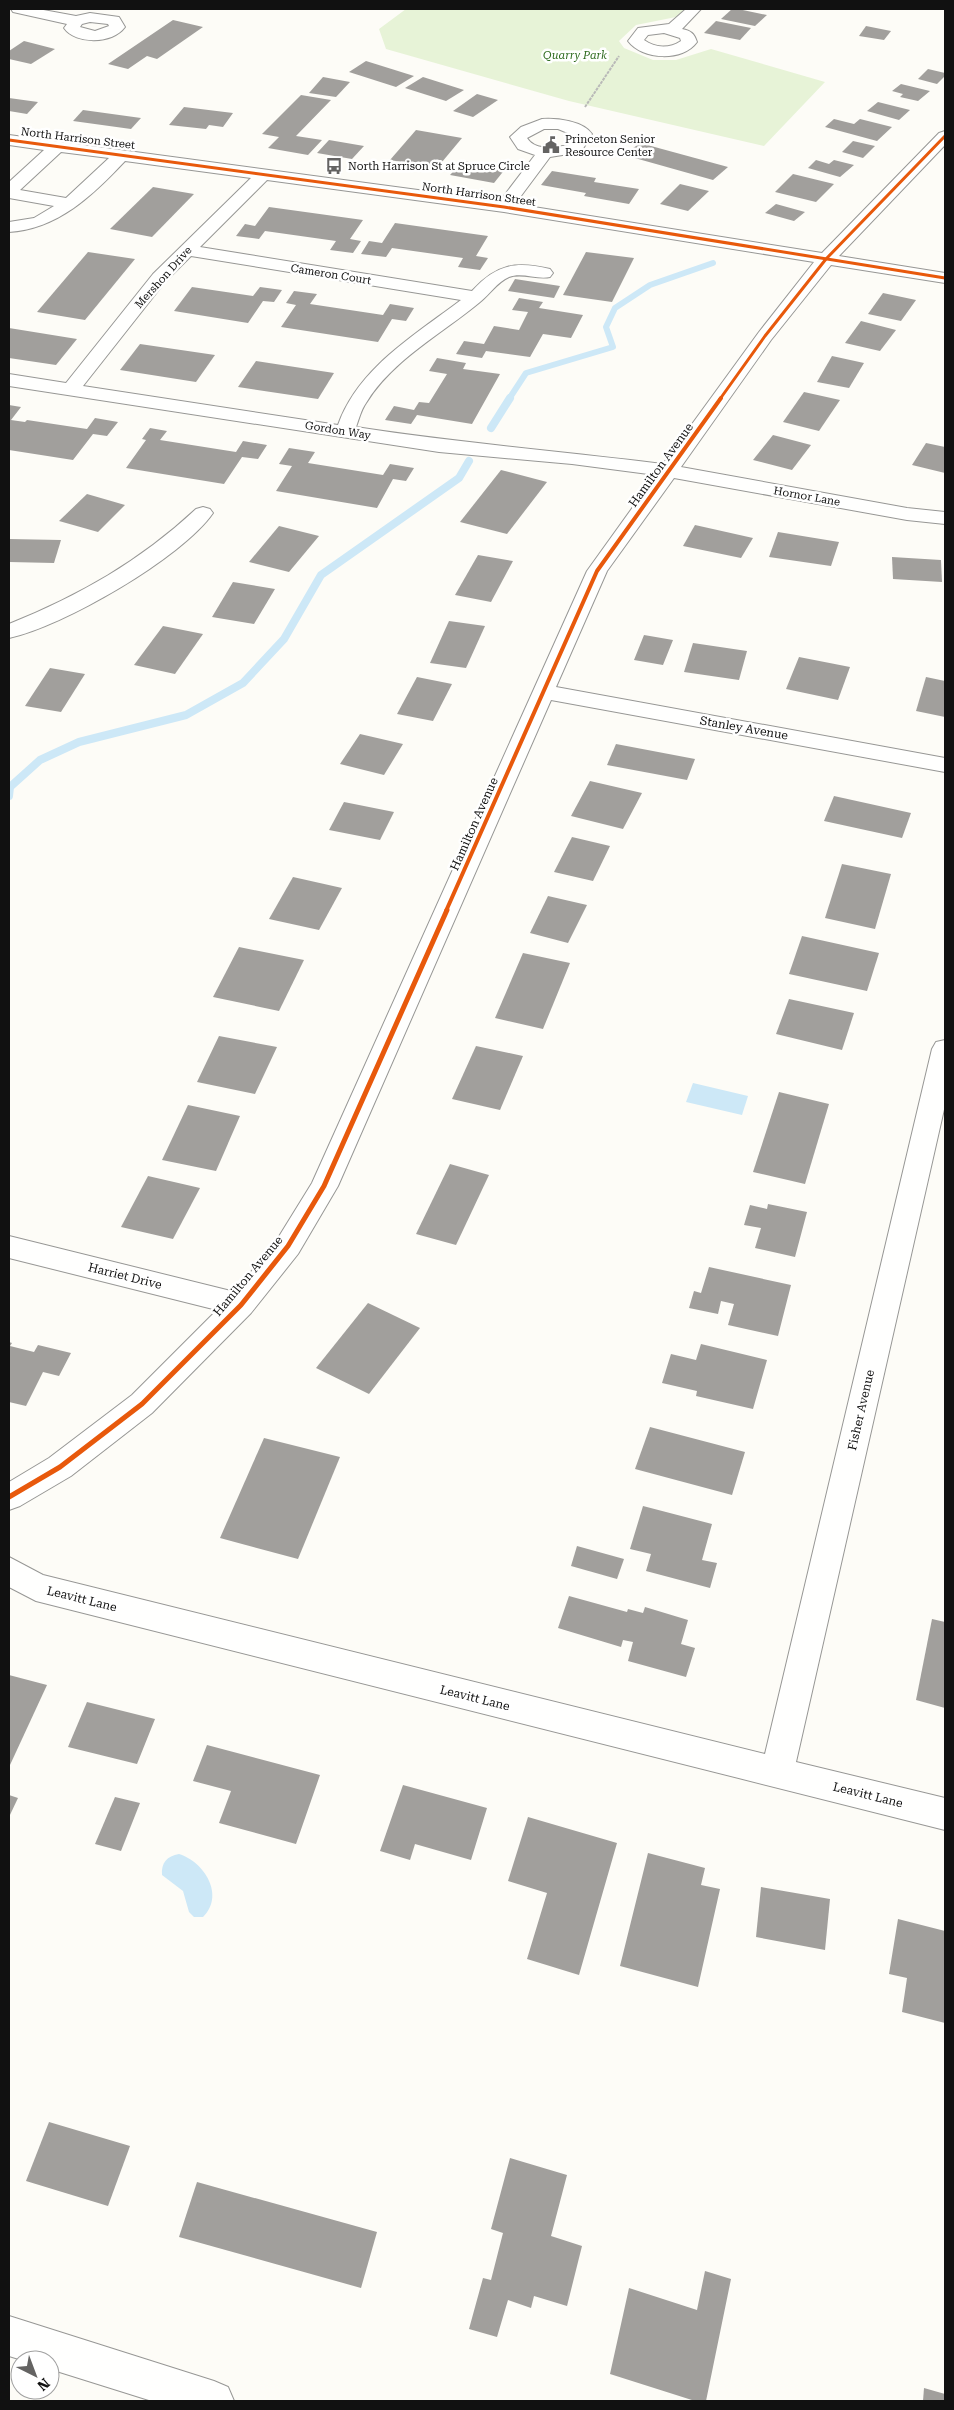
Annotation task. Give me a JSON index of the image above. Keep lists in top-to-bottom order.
{
  "streets": {
    "street": [
      "North Harrison Street",
      "Cameron Court",
      "Mershon Drive",
      "Gordon Way",
      "Hamilton Avenue",
      "Hornor Lane",
      "Stanley Avenue",
      "Harriet Drive",
      "Fisher Avenue",
      "Leavitt Lane"
    ]
  },
  "crossings": [
    ["North Harrison Street", "Mershon Drive"],
    ["North Harrison Street", "Hamilton Avenue"],
    ["Cameron Court", "Mershon Drive"],
    ["Mershon Drive", "Gordon Way"],
    ["Gordon Way", "Hamilton Avenue"],
    ["Gordon Way", "Hornor Lane"],
    ["Hamilton Avenue", "Hornor Lane"],
    ["Hamilton Avenue", "Stanley Avenue"],
    ["Hamilton Avenue", "Harriet Drive"],
    ["Fisher Avenue", "Leavitt Lane"]
  ],
  "parks": ["Quarry Park"],
  "places": {
    "public building": ["Princeton Senior Resource Center"],
    "bus stop": ["North Harrison St at Spruce Circle"]
  },
  "north": "bottom right"
}
